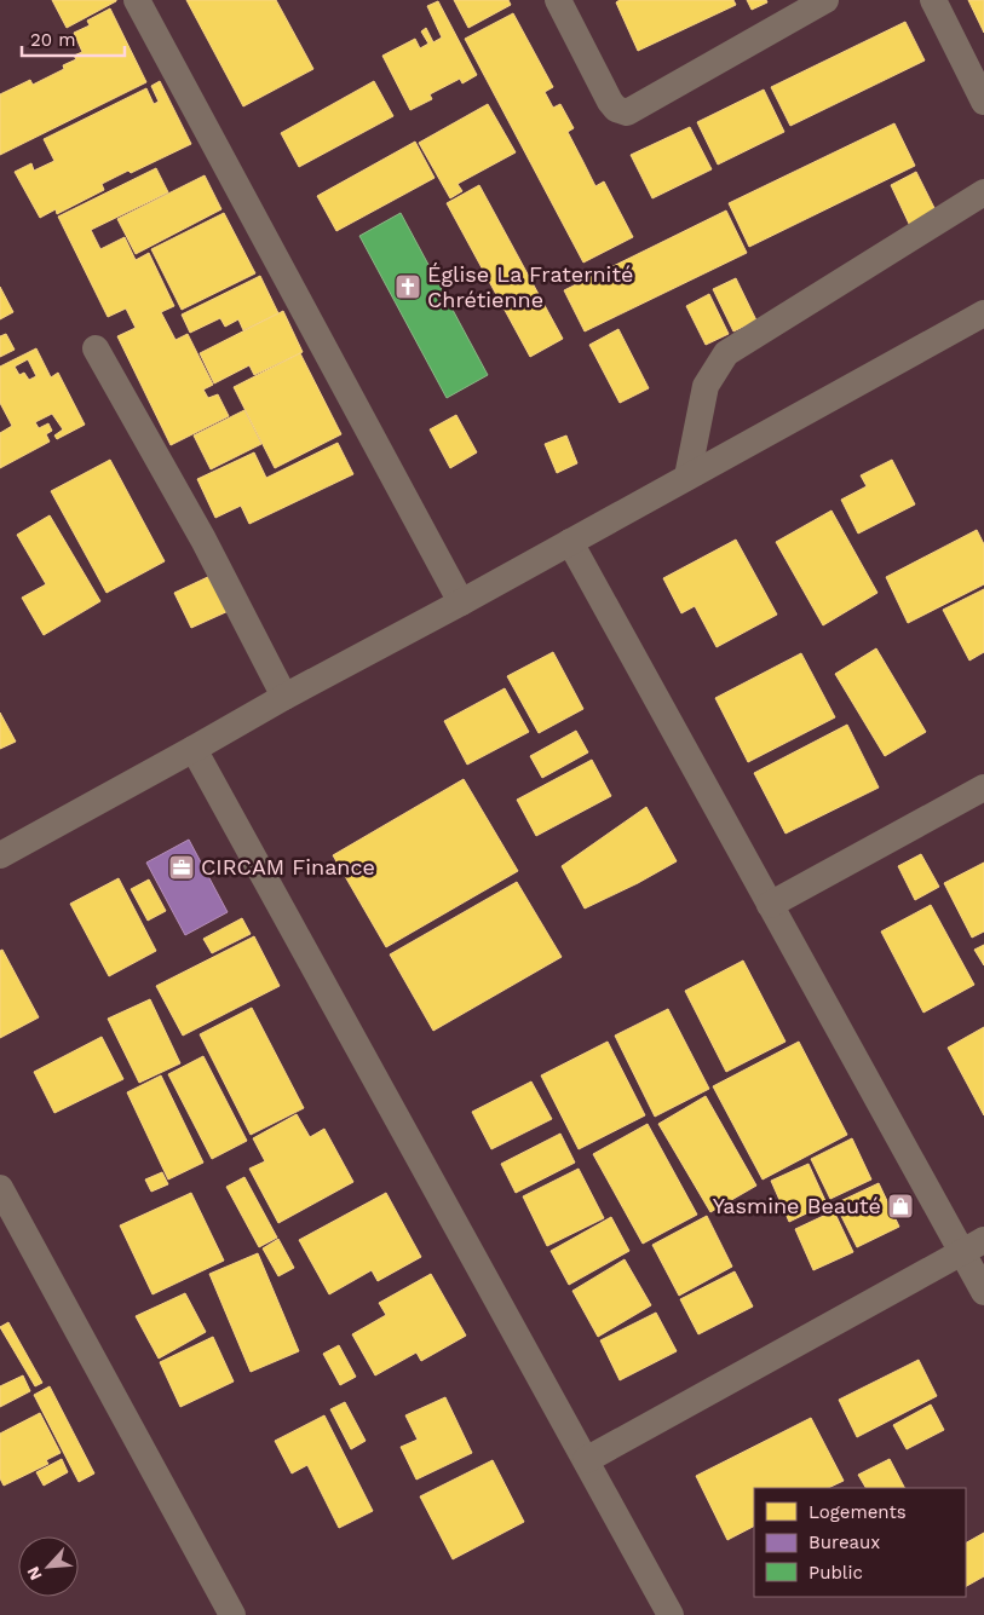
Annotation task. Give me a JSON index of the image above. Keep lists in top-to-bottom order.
{
  "places": {
    "church": ["Église La Fraternité Chrétienne"],
    "office": ["CIRCAM Finance"],
    "shop": ["Yasmine Beauté"]
  },
  "legend": ["Logements", "Bureaux", "Public"],
  "scale_bar": "20 m",
  "north": "bottom left"
}
